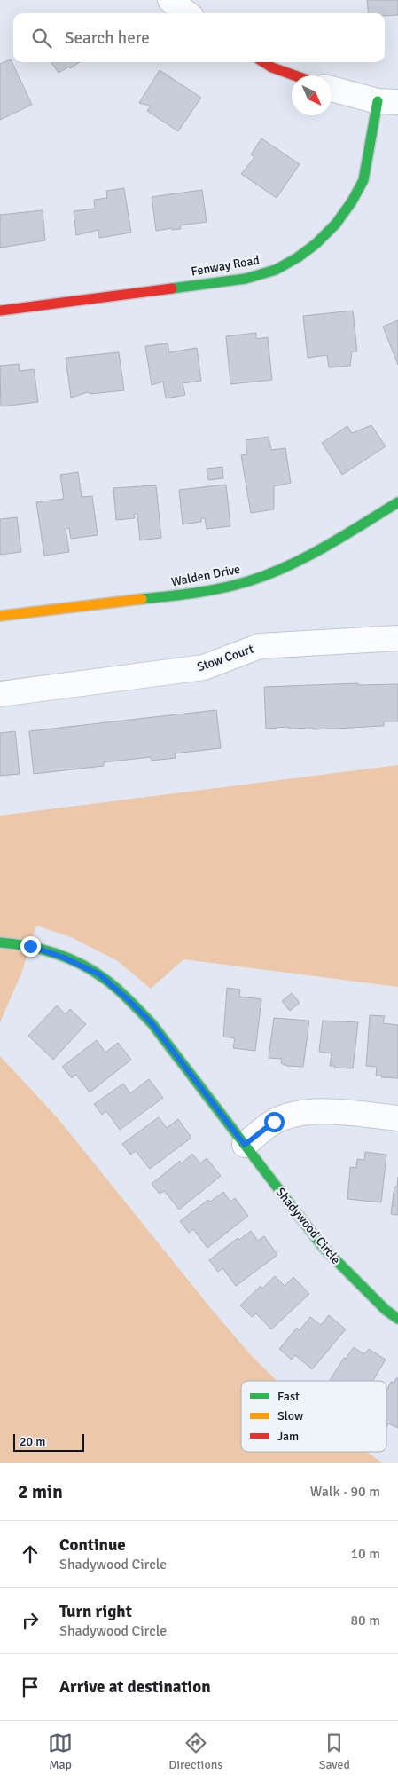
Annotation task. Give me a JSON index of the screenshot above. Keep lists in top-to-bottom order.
{
  "streets": {
    "street": [
      "Fenway Road",
      "Walden Drive",
      "Stow Court",
      "Shadywood Circle"
    ]
  },
  "legend": ["Fast", "Slow", "Jam"],
  "scale_bar": "20 m",
  "north": "bottom right",
  "page": {
    "search": "Search here",
    "scale": "20 m",
    "heading": ["2 min", "Walk · 90 m"],
    "list": [
      ["Continue", "Shadywood Circle", "10 m"],
      ["Turn right", "Shadywood Circle", "80 m"],
      "Arrive at destination"
    ],
    "nav": ["Map", "Directions", "Saved"]
  }
}
